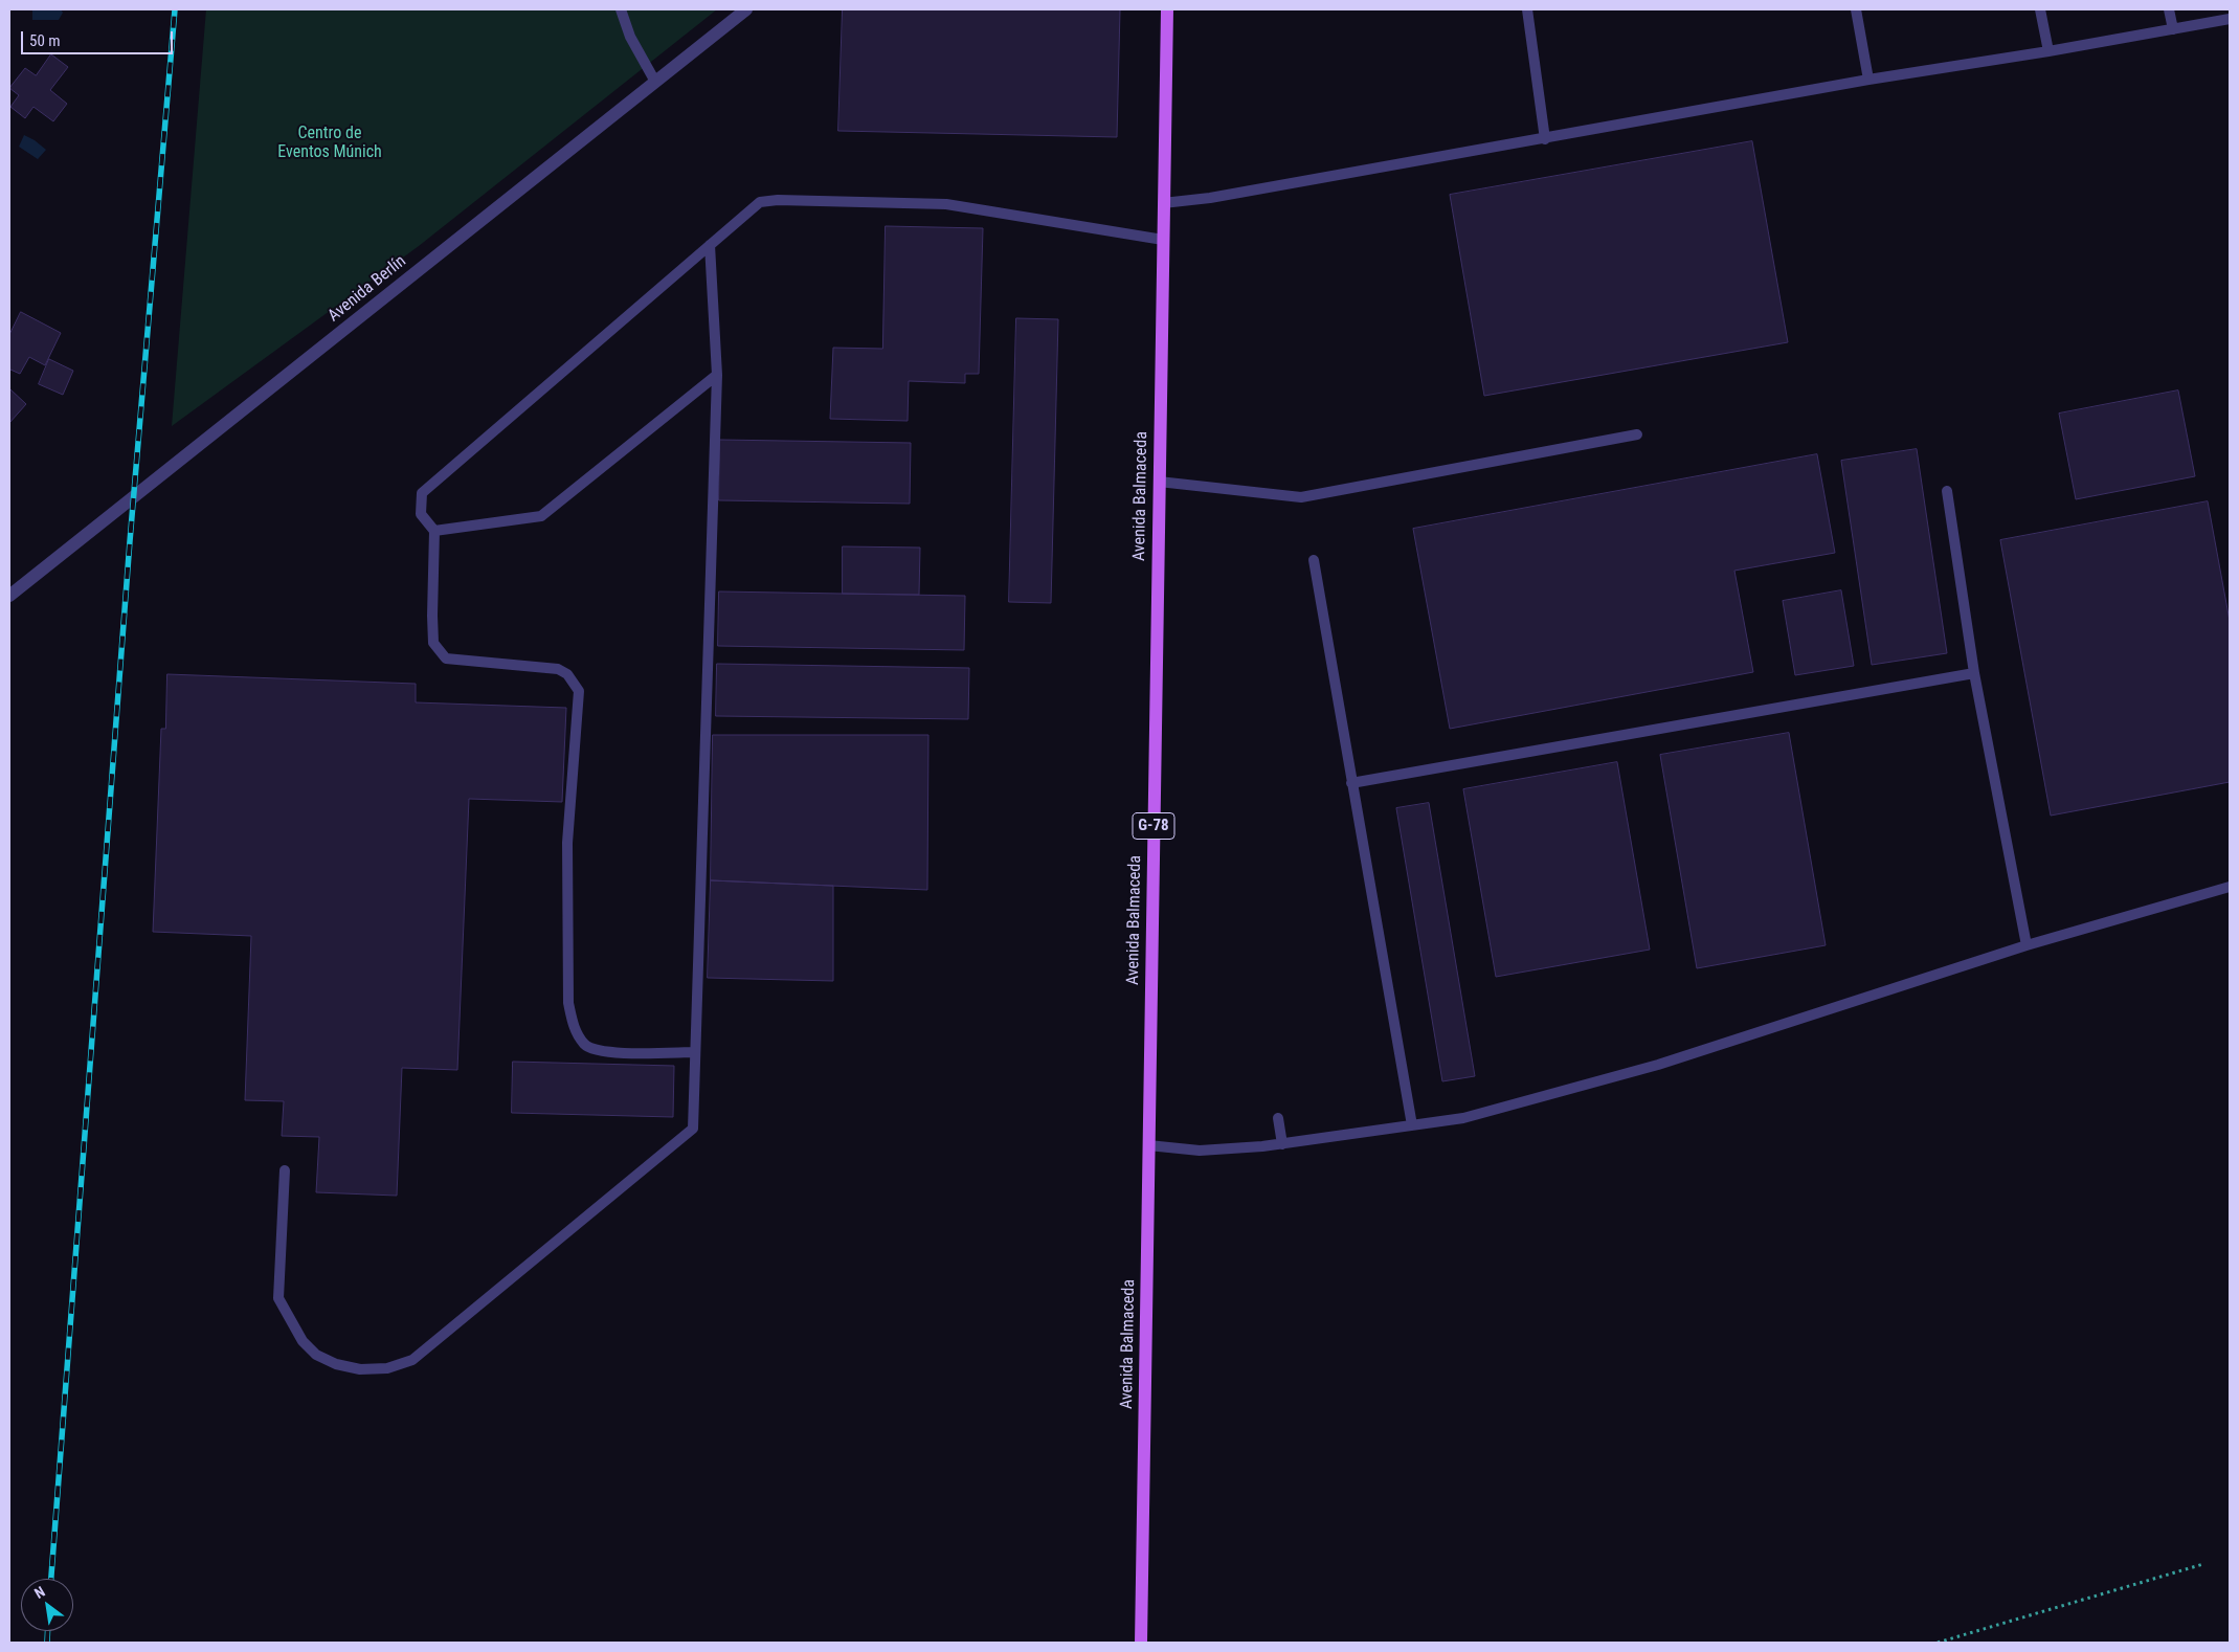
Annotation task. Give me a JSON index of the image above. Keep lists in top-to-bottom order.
{
  "streets": {
    "main road": ["Avenida Balmaceda", "G-78"],
    "street": ["Avenida Berlín"]
  },
  "parks": ["Centro de Eventos Múnich"],
  "scale_bar": "50 m",
  "north": "top left"
}
